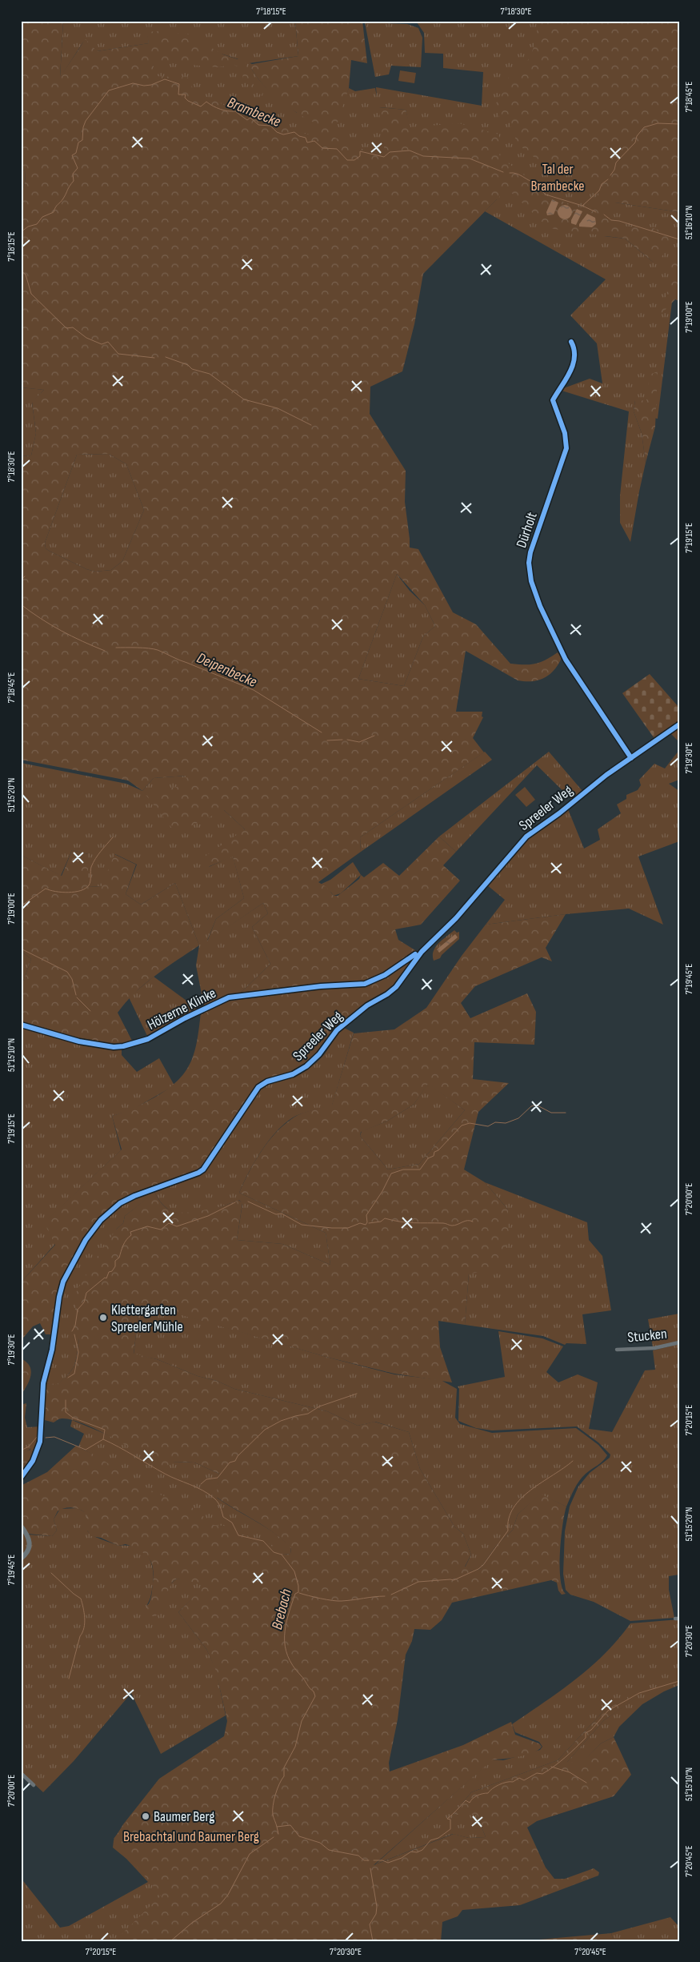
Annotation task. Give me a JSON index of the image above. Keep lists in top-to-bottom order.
{
  "streets": {
    "street": [
      "Dürholt",
      "Spreeler Weg",
      "Hölzerne Klinke",
      "Stucken"
    ]
  },
  "crossings": [
    ["Dürholt", "Spreeler Weg"],
    ["Spreeler Weg", "Hölzerne Klinke"]
  ],
  "water": ["Brambecke", "Deipenbecke", "Brebach"],
  "parks": ["Tal der Brambecke", "Brebachtal und Baumer Berg"],
  "places": ["Klettergarten Spreeler Mühle", "Baumer Berg"],
  "coordinates": [
    "7°18'15\"E",
    "7°18'30\"E",
    "7°18'45\"E",
    "51°16'10\"N",
    "7°19'00\"E",
    "7°19'15\"E",
    "7°19'30\"E",
    "51°15'20\"N",
    "7°19'45\"E",
    "51°15'10\"N",
    "7°20'00\"E",
    "7°20'15\"E",
    "7°20'30\"E",
    "7°20'45\"E"
  ]
}
